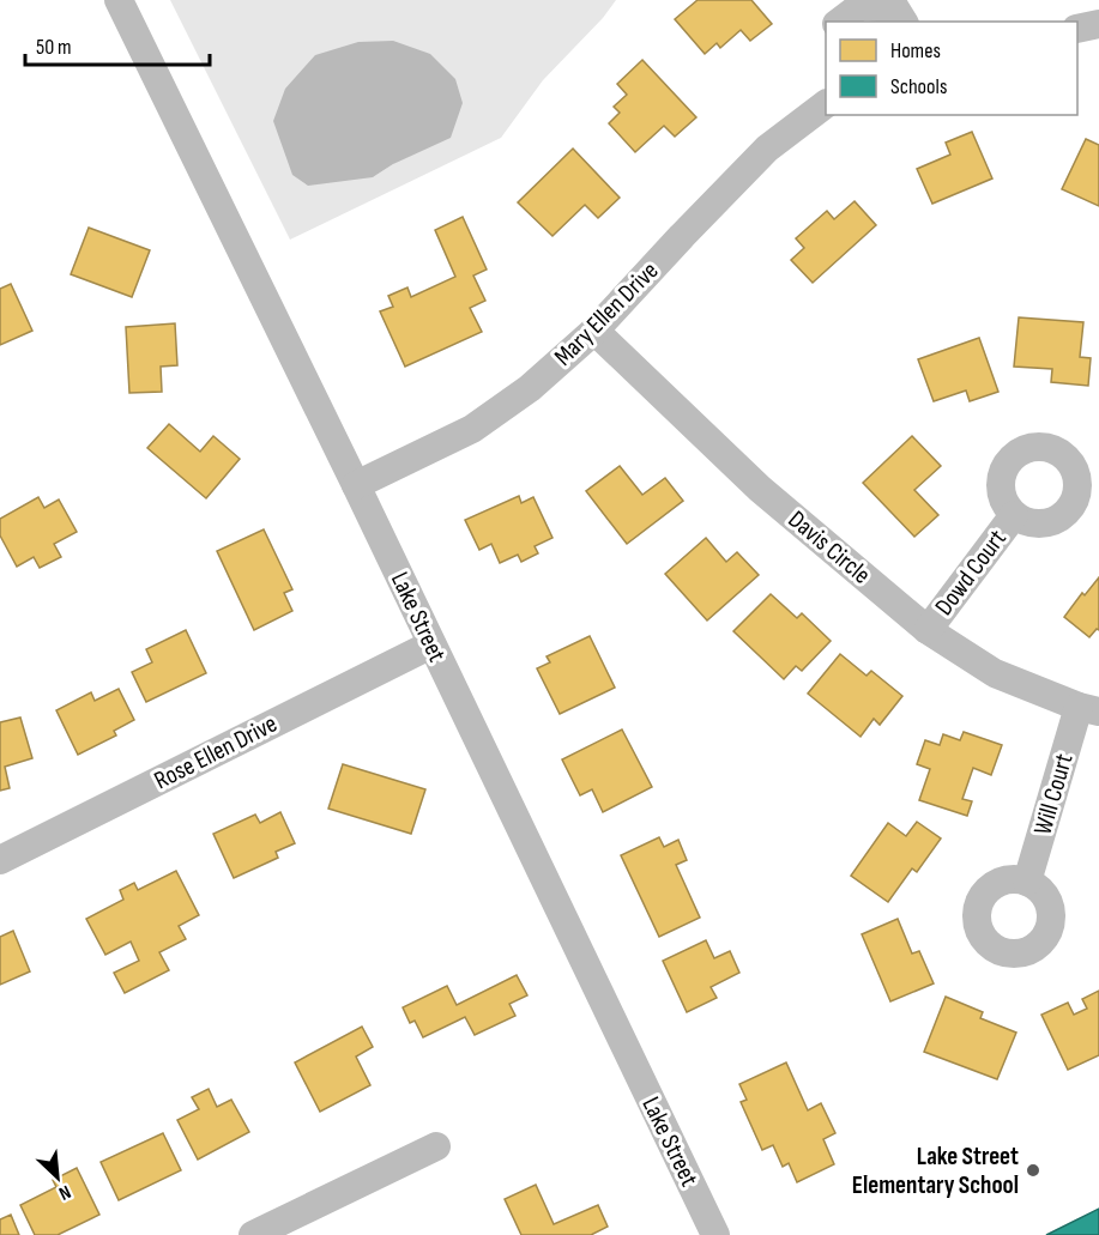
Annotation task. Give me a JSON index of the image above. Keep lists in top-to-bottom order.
{
  "streets": {
    "street": [
      "Mary Ellen Drive",
      "Davis Circle",
      "Dowd Court",
      "Lake Street",
      "Rose Ellen Drive",
      "Will Court"
    ]
  },
  "crossings": [
    ["Mary Ellen Drive", "Davis Circle"],
    ["Mary Ellen Drive", "Lake Street"],
    ["Davis Circle", "Dowd Court"],
    ["Davis Circle", "Will Court"],
    ["Lake Street", "Rose Ellen Drive"]
  ],
  "places": ["Lake Street Elementary School"],
  "legend": ["Homes", "Schools"],
  "scale_bar": "50 m",
  "north": "bottom right"
}
